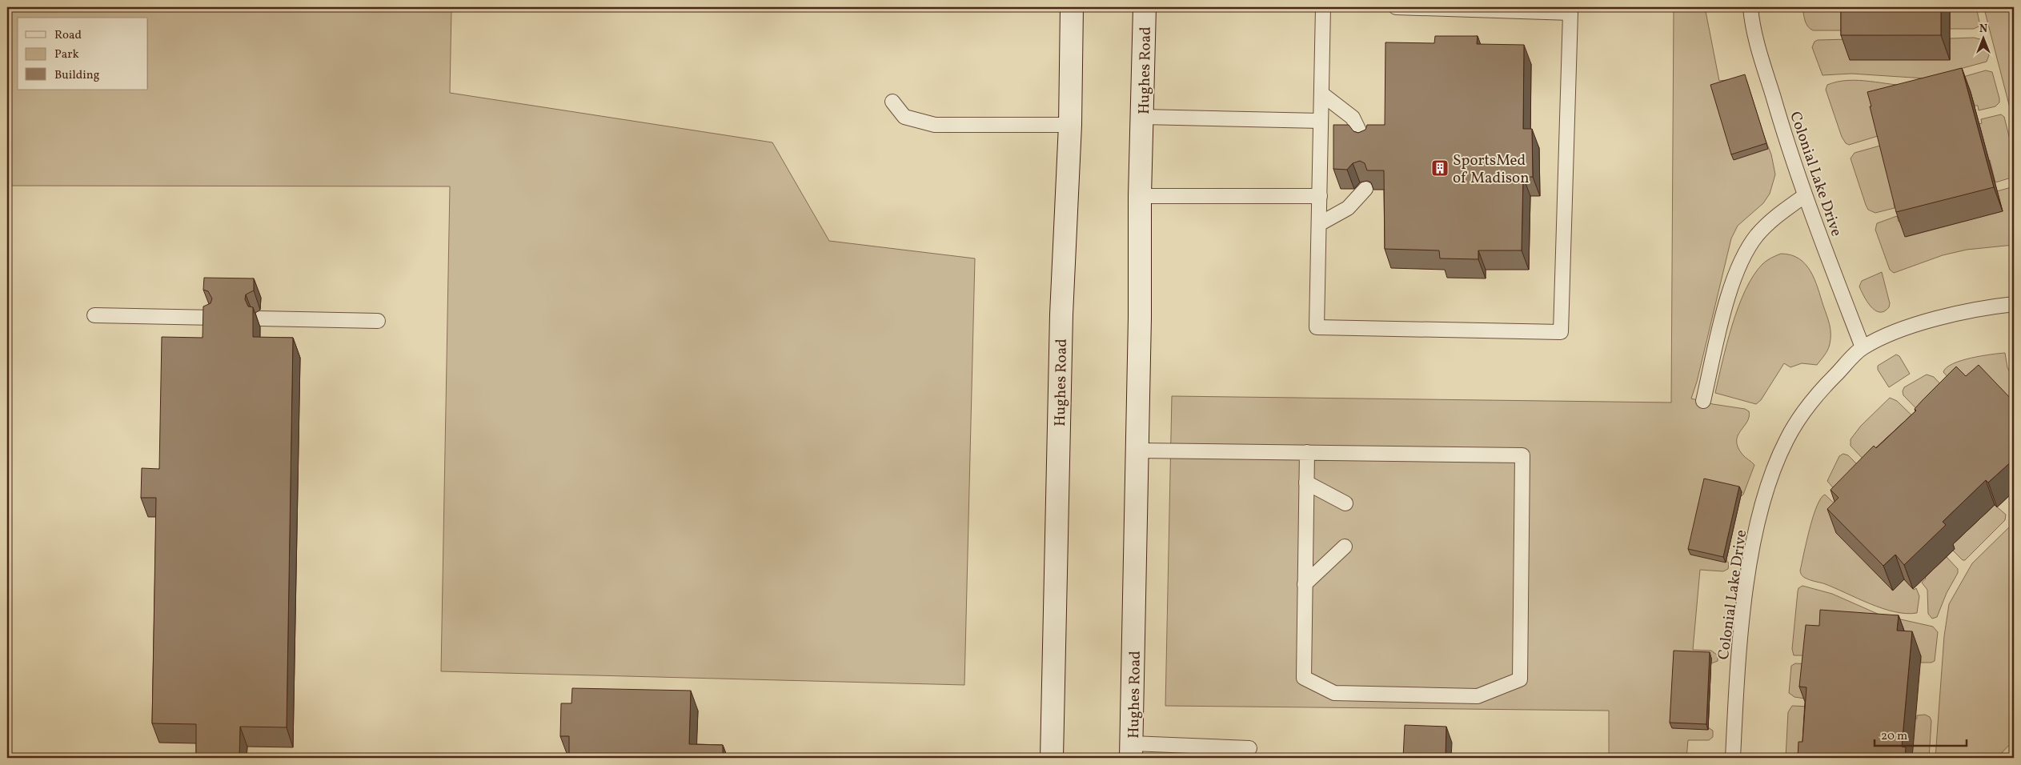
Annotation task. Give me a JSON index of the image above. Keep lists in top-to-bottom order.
{
  "streets": {
    "main road": ["Hughes Road"],
    "lane": ["Colonial Lake Drive"]
  },
  "places": {
    "building": ["SportsMed of Madison"]
  },
  "legend": ["Road", "Park", "Building"],
  "scale_bar": "20 m",
  "north": "top"
}
